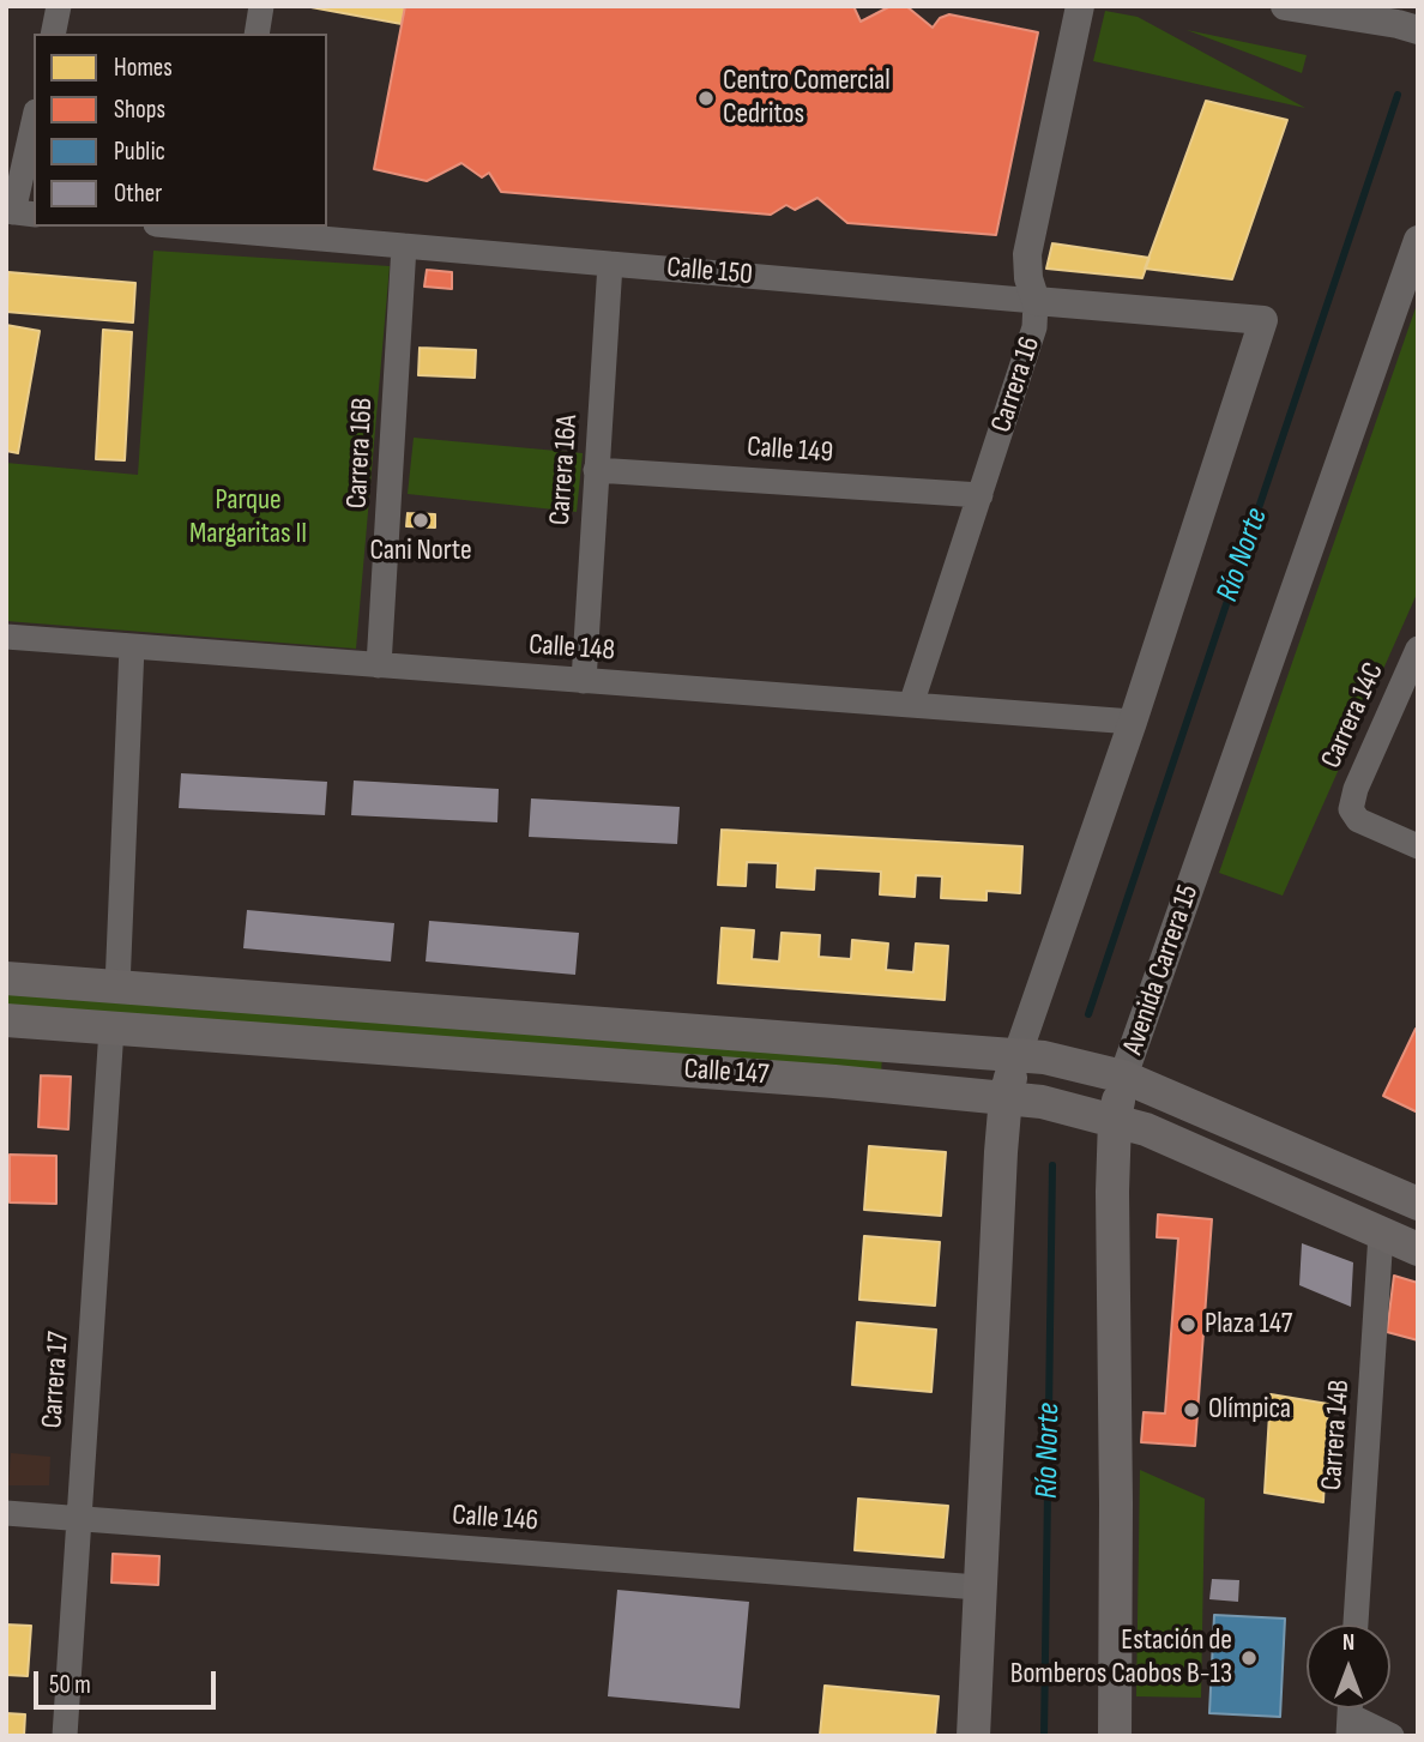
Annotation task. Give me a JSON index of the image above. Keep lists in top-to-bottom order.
{
  "streets": {
    "main road": ["Avenida Carrera 15", "Calle 147"],
    "street": [
      "Calle 150",
      "Carrera 16",
      "Calle 149",
      "Carrera 16B",
      "Carrera 16A",
      "Calle 148",
      "Carrera 14C",
      "Carrera 17",
      "Carrera 14B",
      "Calle 146"
    ]
  },
  "crossings": [
    ["Calle 150", "Carrera 16"],
    ["Calle 150", "Carrera 16B"],
    ["Calle 150", "Carrera 16A"],
    ["Calle 150", "Calle 148"],
    ["Carrera 16", "Calle 149"],
    ["Carrera 16", "Calle 148"],
    ["Calle 149", "Carrera 16A"],
    ["Carrera 16B", "Calle 148"],
    ["Carrera 16A", "Calle 148"],
    ["Avenida Carrera 15", "Calle 147"],
    ["Calle 147", "Carrera 17"],
    ["Calle 147", "Carrera 14B"],
    ["Carrera 17", "Calle 146"]
  ],
  "water": ["Río Norte"],
  "parks": ["Parque Margaritas II"],
  "places": [
    "Centro Comercial Cedritos",
    "Cani Norte",
    "Plaza 147",
    "Olímpica",
    "Estación de Bomberos Caobos B-13"
  ],
  "legend": [
    "Homes",
    "Shops",
    "Public",
    "Other"
  ],
  "scale_bar": "50 m",
  "north": "top"
}
